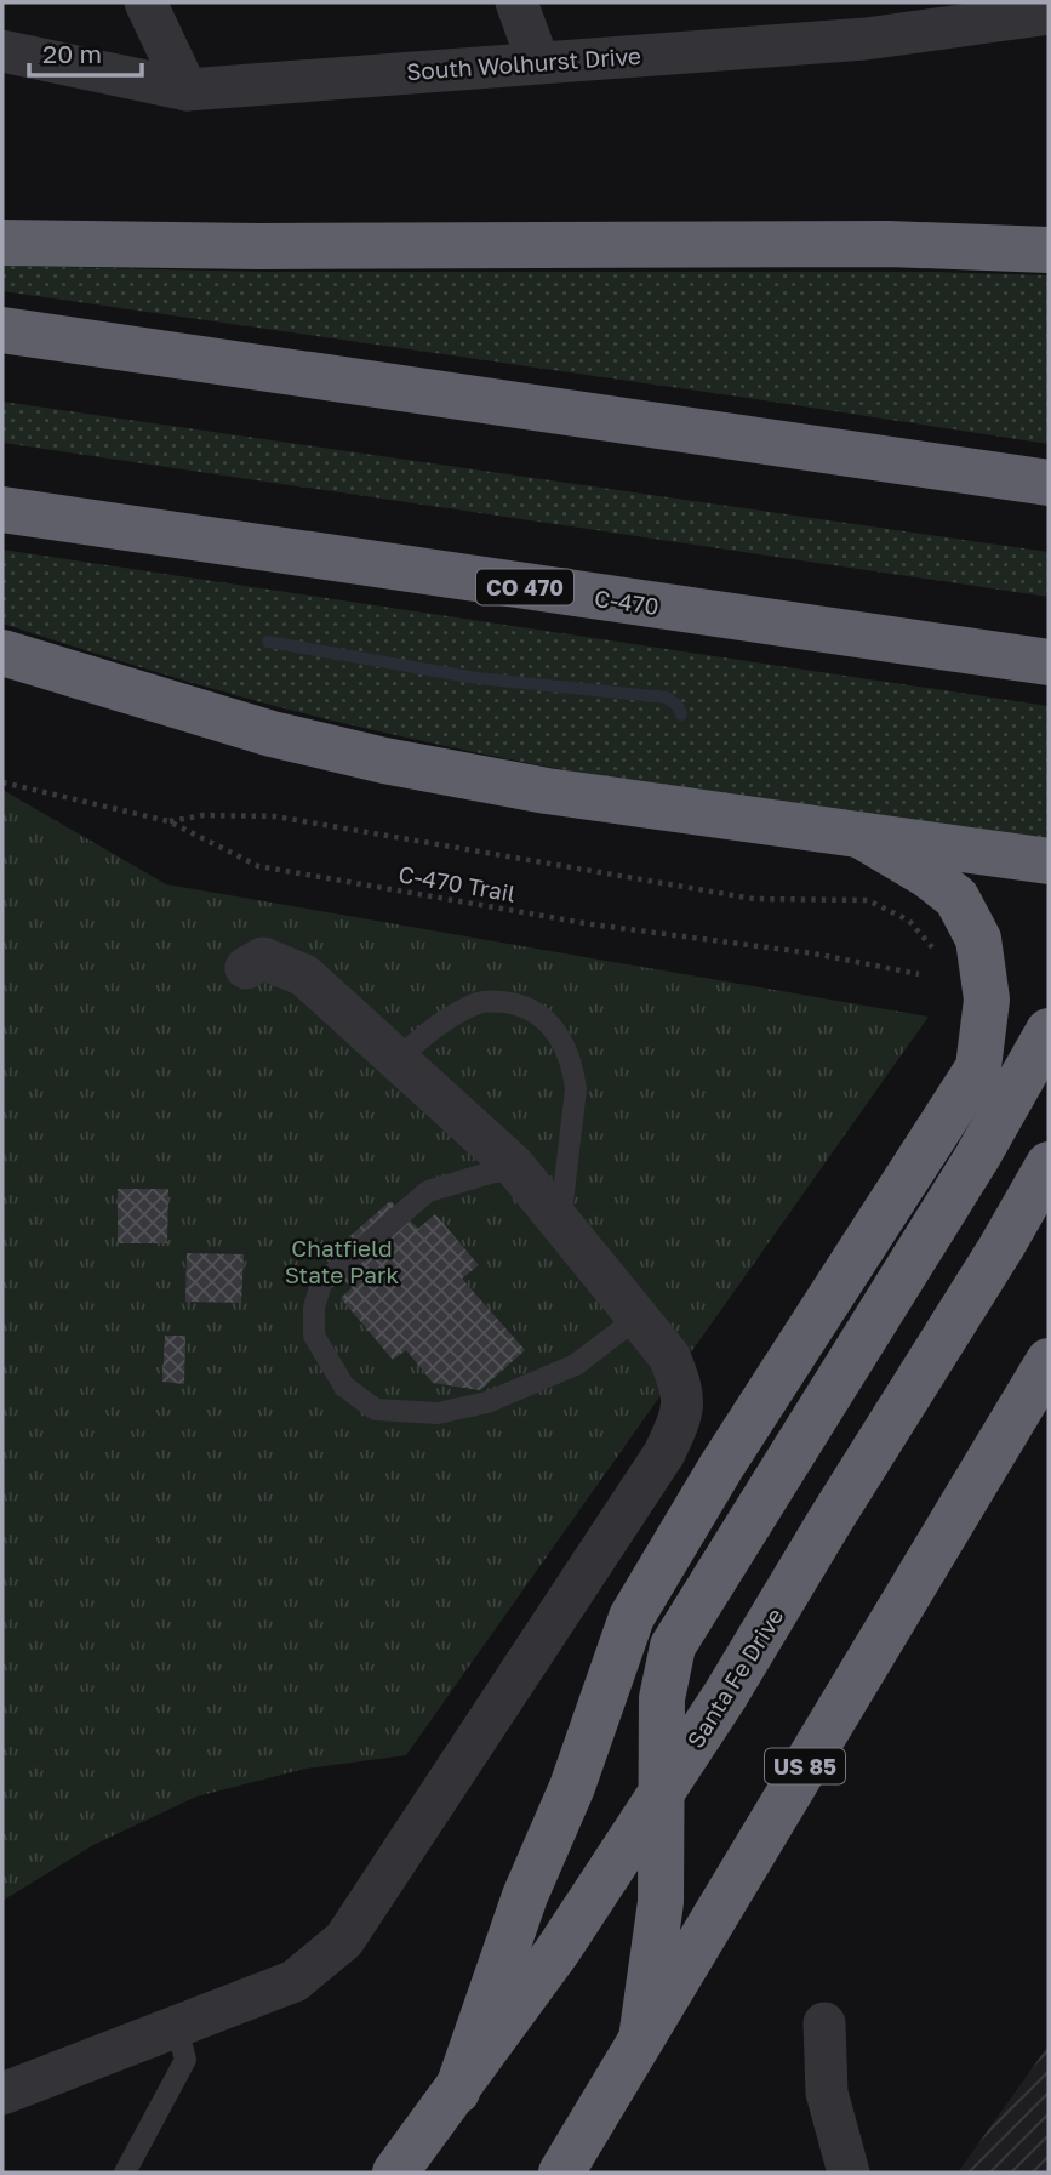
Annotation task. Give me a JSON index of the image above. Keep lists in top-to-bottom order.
{
  "streets": {
    "highway": [
      "CO 470",
      "C-470",
      "Santa Fe Drive",
      "US 85"
    ],
    "street": ["South Wolhurst Drive"],
    "path": ["C-470 Trail"]
  },
  "parks": ["Chatfield State Park"],
  "scale_bar": "20 m"
}
